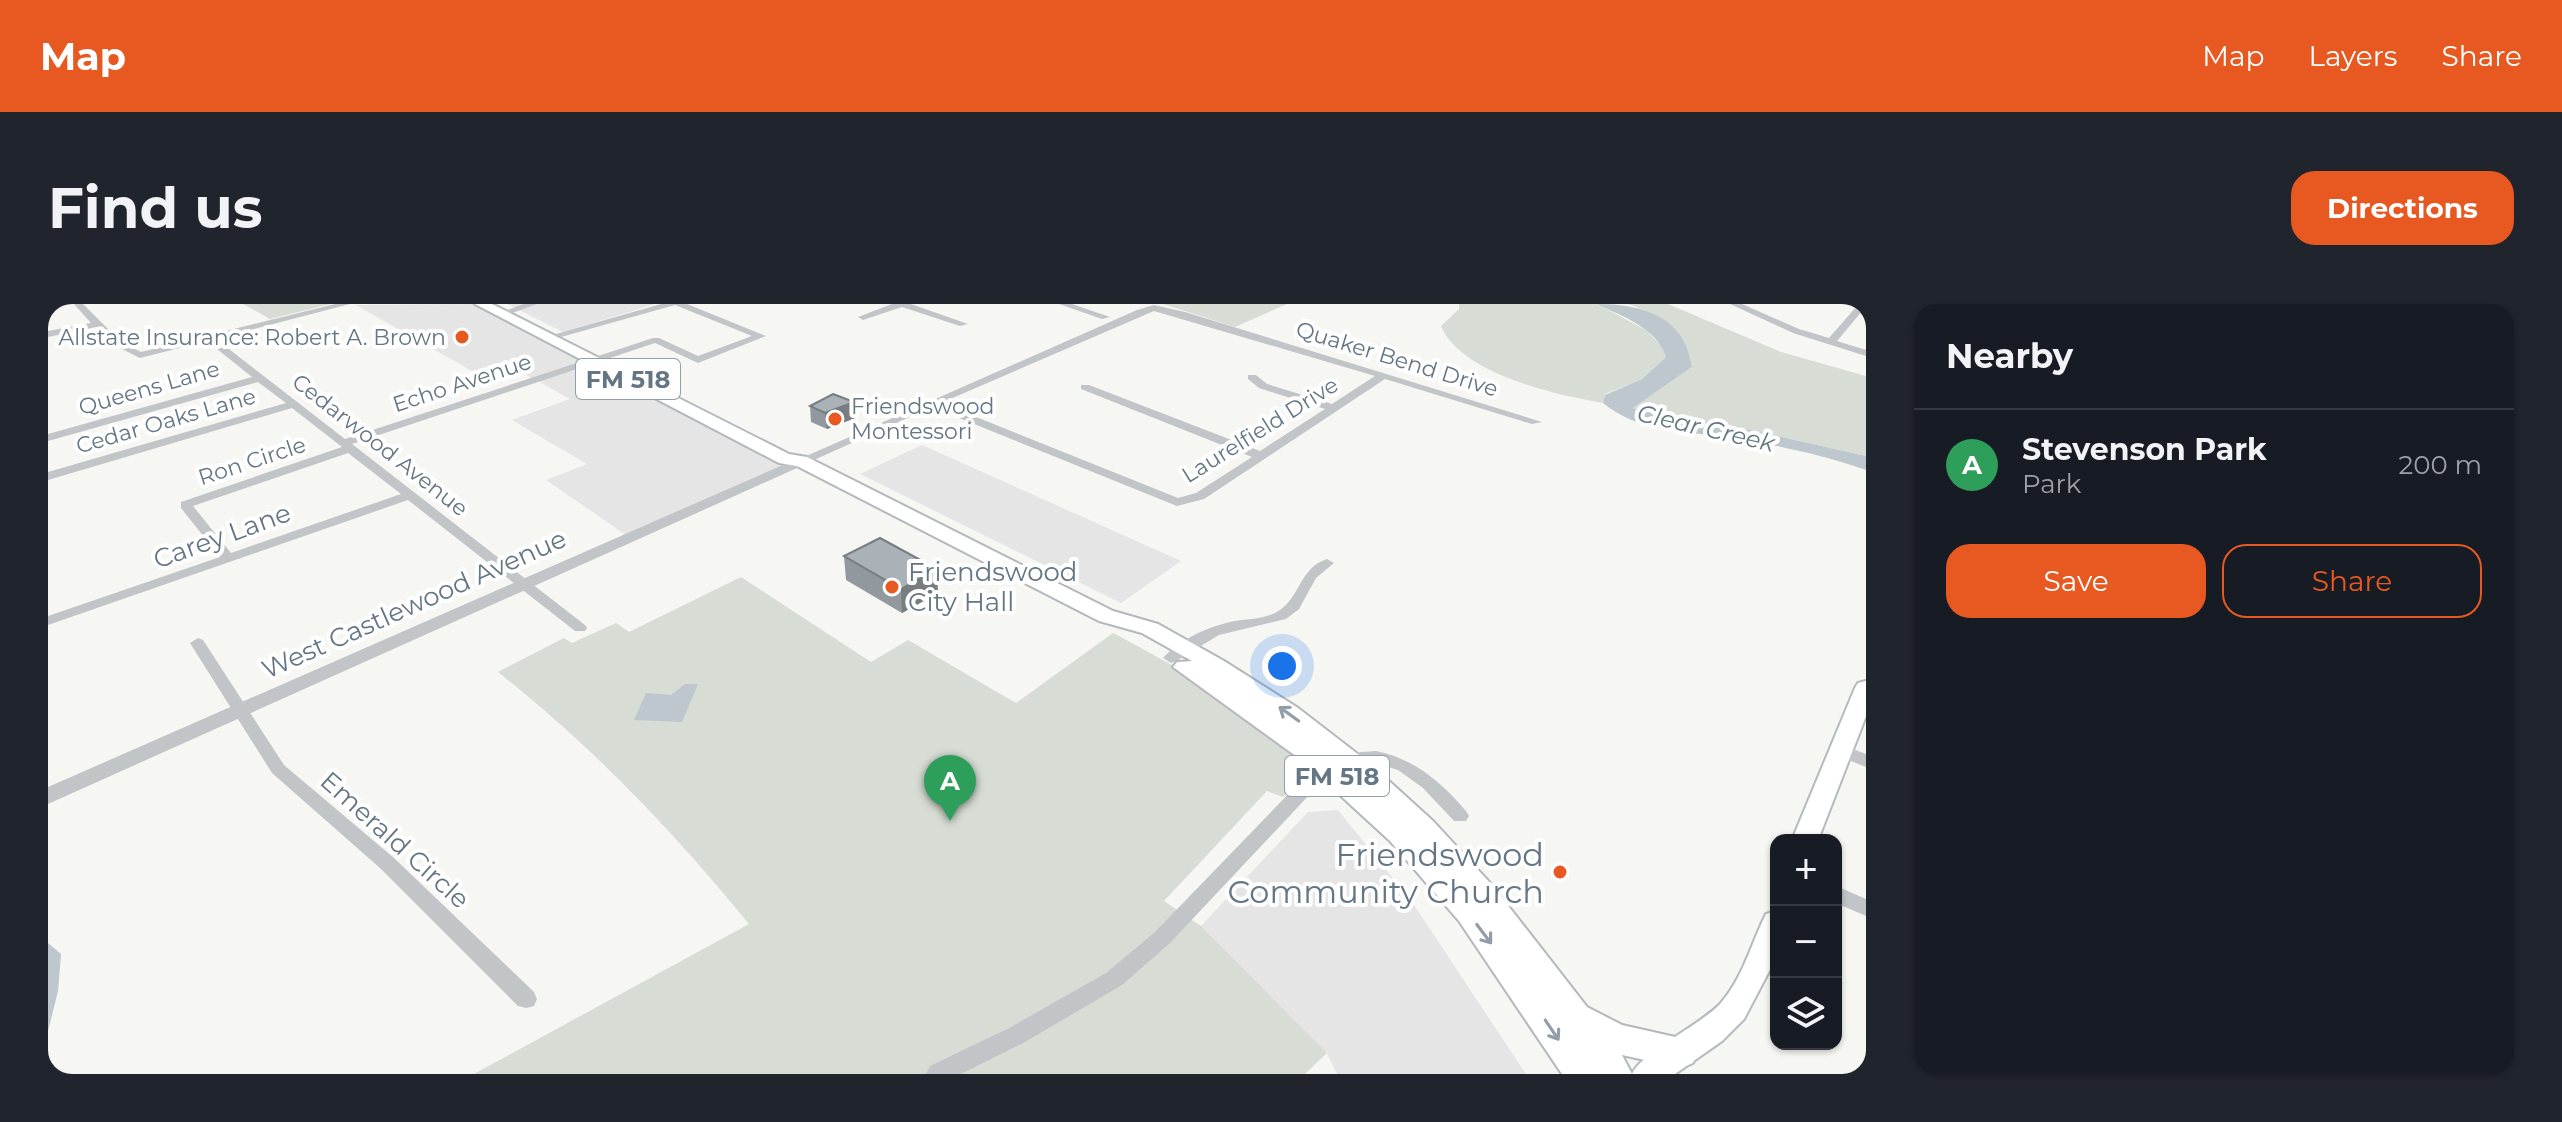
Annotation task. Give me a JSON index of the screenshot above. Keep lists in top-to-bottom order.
{
  "streets": {
    "main road": ["FM 518"],
    "street": [
      "Quaker Bend Drive",
      "Echo Avenue",
      "Queens Lane",
      "Cedar Oaks Lane",
      "Laurelfield Drive",
      "Cedarwood Avenue",
      "Ron Circle",
      "Carey Lane",
      "West Castlewood Avenue",
      "Emerald Circle"
    ]
  },
  "crossings": [
    ["Quaker Bend Drive", "Laurelfield Drive"],
    ["FM 518", "Echo Avenue"],
    ["FM 518", "West Castlewood Avenue"],
    ["Echo Avenue", "Cedarwood Avenue"],
    ["Echo Avenue", "Ron Circle"],
    ["Queens Lane", "Cedarwood Avenue"],
    ["Cedar Oaks Lane", "Cedarwood Avenue"],
    ["Cedarwood Avenue", "Ron Circle"],
    ["Cedarwood Avenue", "Carey Lane"],
    ["Cedarwood Avenue", "West Castlewood Avenue"],
    ["Ron Circle", "Carey Lane"],
    ["West Castlewood Avenue", "Emerald Circle"]
  ],
  "water": ["Clear Creek"],
  "places": [
    "Allstate Insurance: Robert A. Brown",
    "Friendswood Montessori",
    "Friendswood City Hall",
    "Friendswood Community Church"
  ],
  "page": {
    "header": "Map",
    "nav": ["Map", "Layers", "Share"],
    "buttons": [
      "Directions",
      ["Save", "Share"]
    ],
    "title": "Find us",
    "heading": "Nearby",
    "list": [
      {
        "mark": "A",
        "name": "Stevenson Park",
        "note": "Park",
        "value": "200 m"
      }
    ],
    "pins": "A",
    "map_buttons": ["+", "−"]
  }
}
